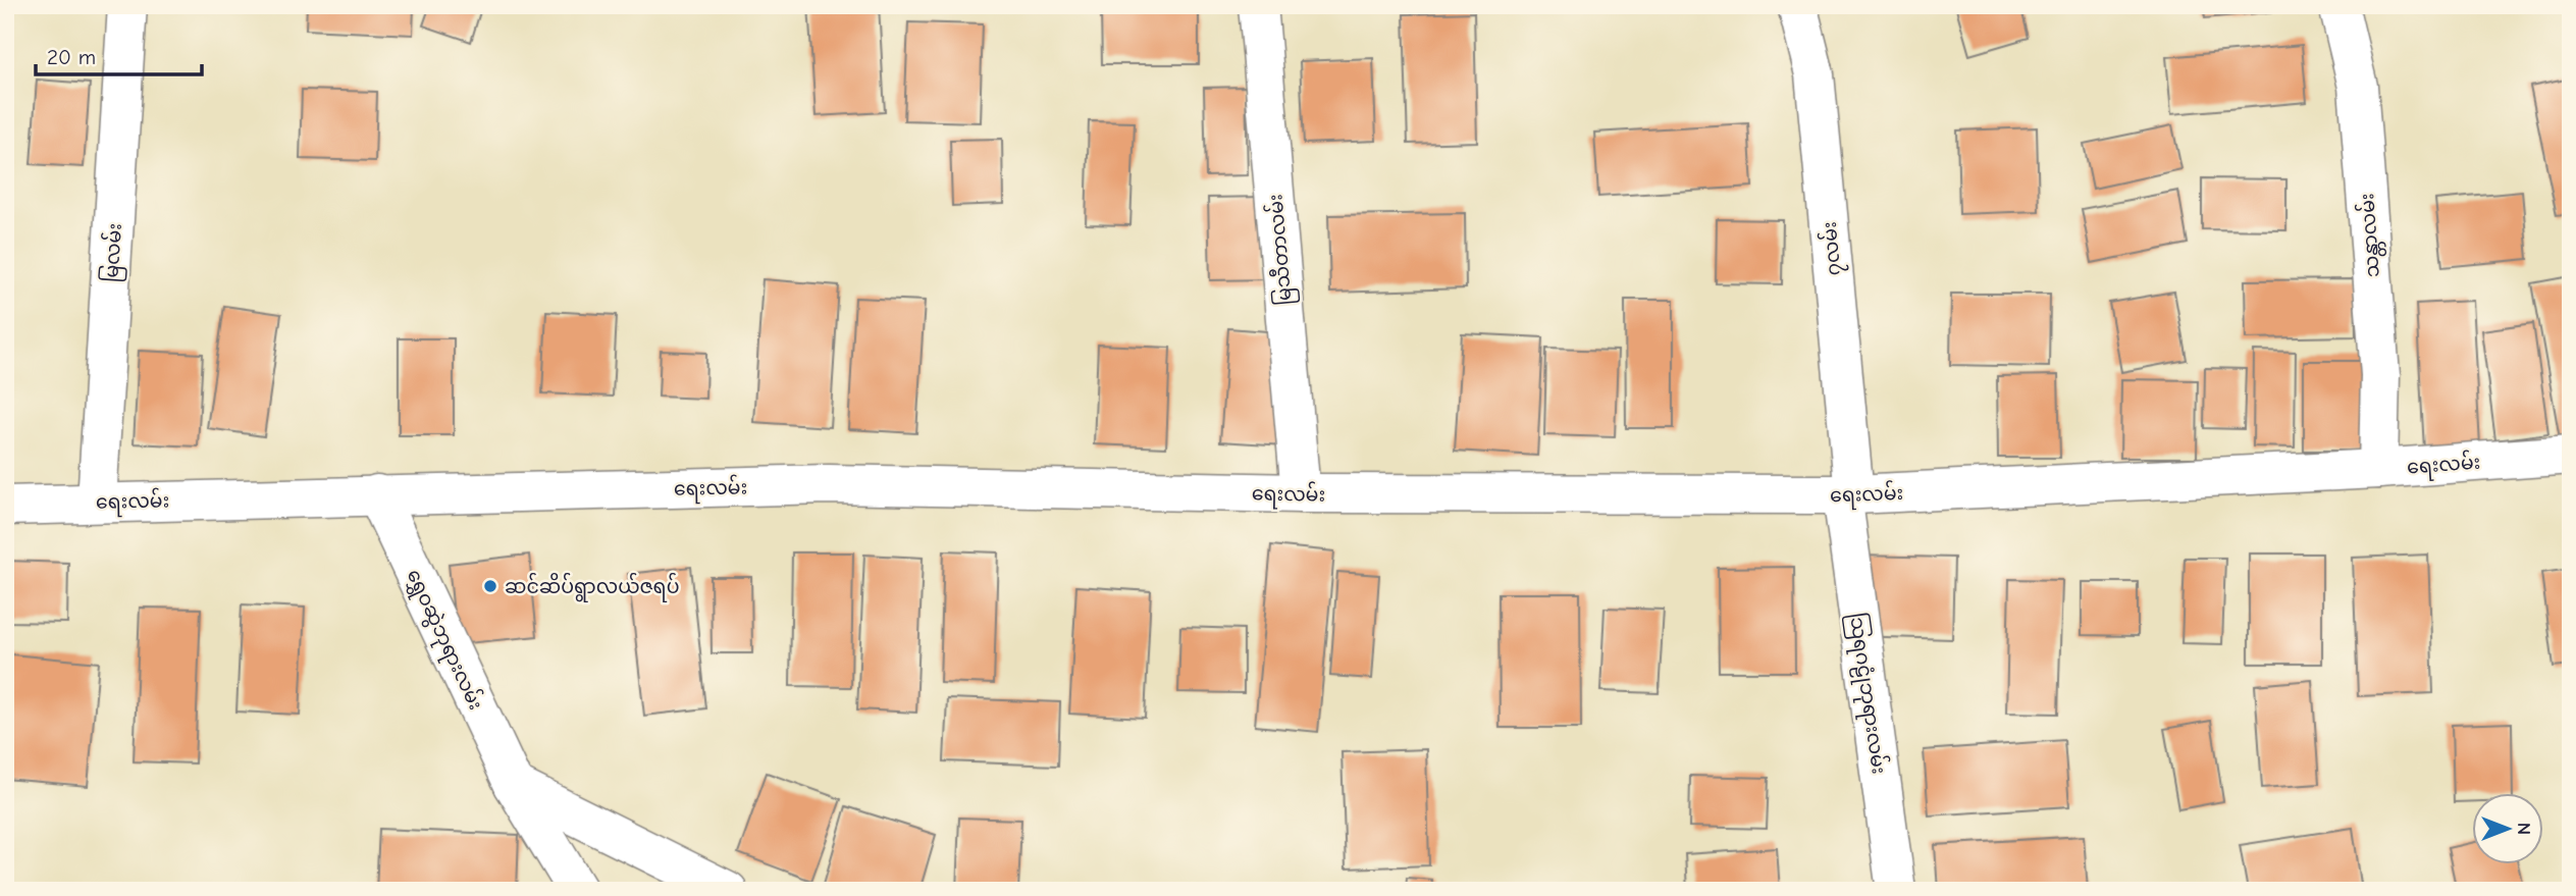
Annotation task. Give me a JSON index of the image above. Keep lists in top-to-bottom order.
{
  "streets": {
    "street": [
      "သန္တာလမ်း",
      "၇လမ်း",
      "မြသီတာလမ်း",
      "မြလမ်း",
      "ရေးလမ်း",
      "ရွှေဝဆွဲဘုရားလမ်း",
      "သြရဂဠုံဘုရားလမ်း"
    ]
  },
  "crossings": [
    ["သန္တာလမ်း", "ရေးလမ်း"],
    ["၇လမ်း", "ရေးလမ်း"],
    ["၇လမ်း", "သြရဂဠုံဘုရားလမ်း"],
    ["မြသီတာလမ်း", "ရေးလမ်း"],
    ["မြလမ်း", "ရေးလမ်း"],
    ["ရေးလမ်း", "ရွှေဝဆွဲဘုရားလမ်း"],
    ["ရေးလမ်း", "သြရဂဠုံဘုရားလမ်း"]
  ],
  "places": ["ဆင်ဆိပ်ရွာလယ်ဇရပ်"],
  "scale_bar": "20 m",
  "north": "right"
}
